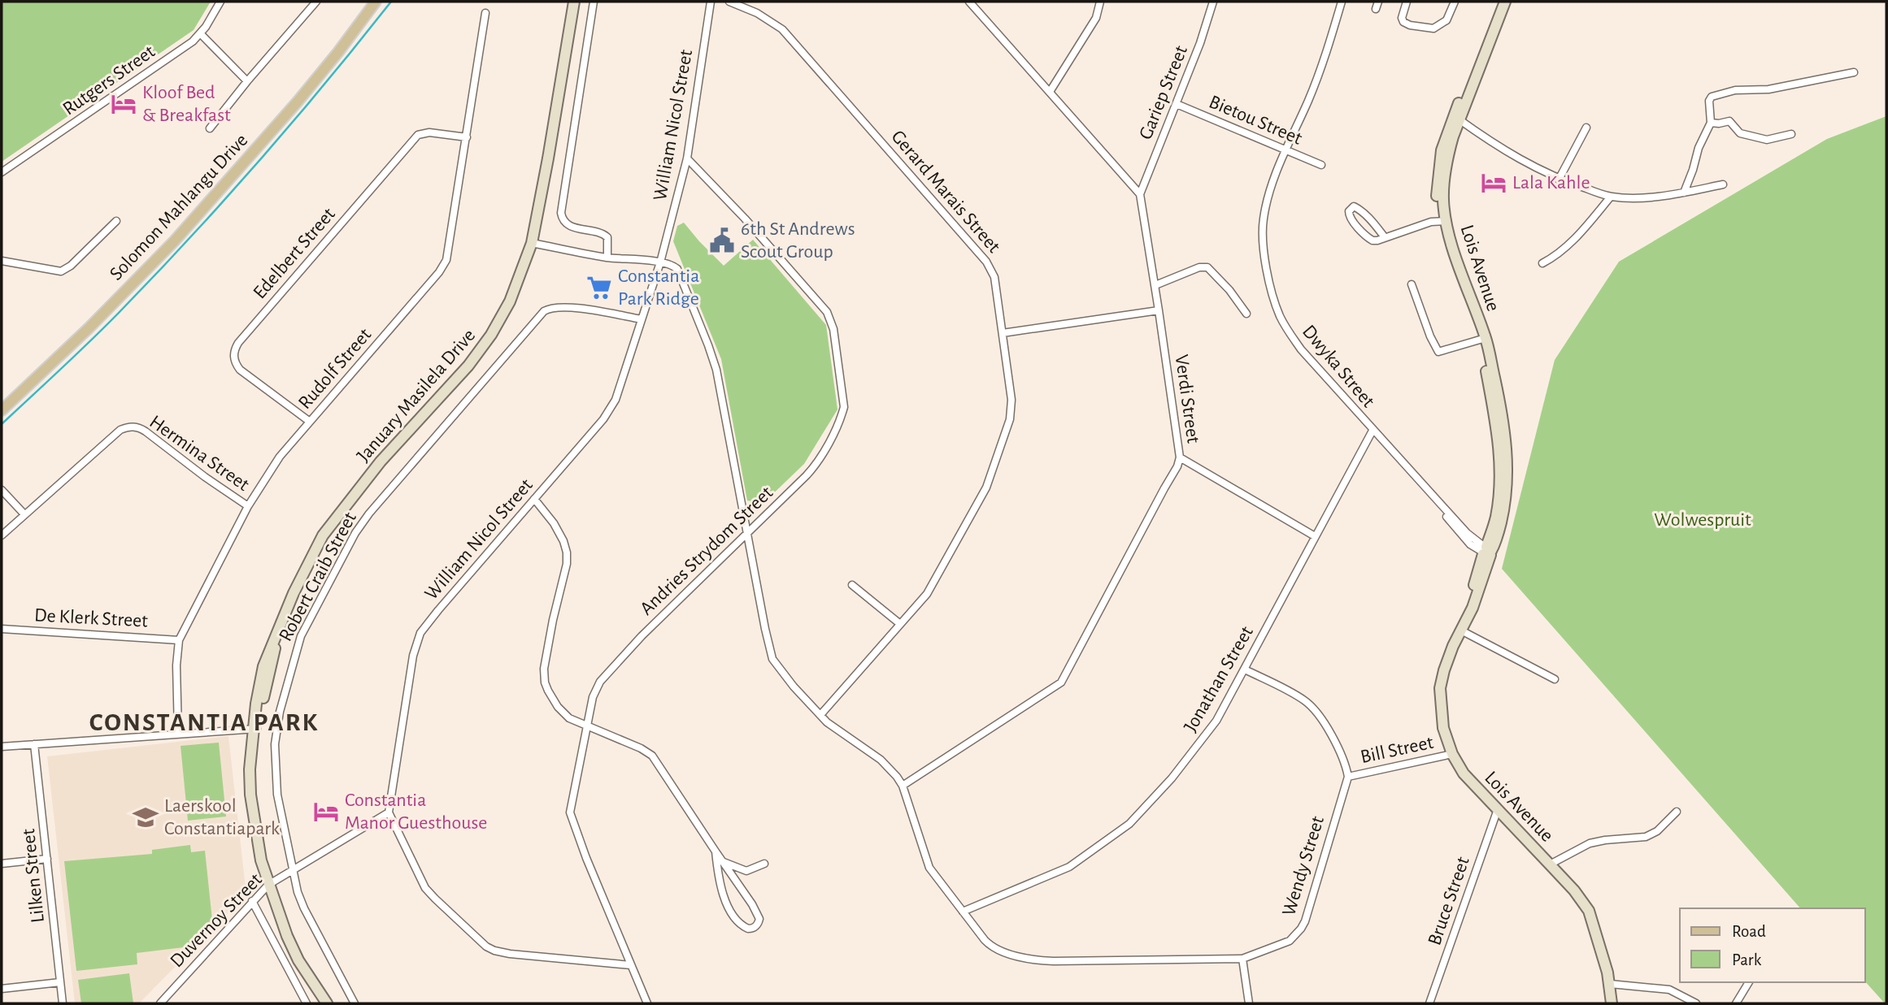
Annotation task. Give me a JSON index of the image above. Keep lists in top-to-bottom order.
{
  "streets": {
    "main road": ["Solomon Mahlangu Drive", "Lois Avenue", "January Masilela Drive"],
    "street": [
      "Rutgers Street",
      "Gariep Street",
      "Bietou Street",
      "William Nicol Street",
      "Gerard Marais Street",
      "Edelbert Street",
      "Dwyka Street",
      "Rudolf Street",
      "Verdi Street",
      "Hermina Street",
      "Andries Strydom Street",
      "Robert Craib Street",
      "De Klerk Street",
      "Jonathan Street",
      "Bill Street",
      "Wendy Street",
      "Lilken Street",
      "Bruce Street",
      "Duvernoy Street"
    ]
  },
  "crossings": [
    ["Gariep Street", "Bietou Street"],
    ["Gariep Street", "Verdi Street"],
    ["Bietou Street", "Dwyka Street"],
    ["William Nicol Street", "Andries Strydom Street"],
    ["William Nicol Street", "Robert Craib Street"],
    ["William Nicol Street", "Duvernoy Street"],
    ["Edelbert Street", "Rudolf Street"],
    ["Lois Avenue", "Dwyka Street"],
    ["Lois Avenue", "Bill Street"],
    ["Lois Avenue", "Bruce Street"],
    ["Dwyka Street", "Jonathan Street"],
    ["Rudolf Street", "Hermina Street"],
    ["Rudolf Street", "De Klerk Street"],
    ["January Masilela Drive", "Duvernoy Street"],
    ["Verdi Street", "Wendy Street"],
    ["Robert Craib Street", "Duvernoy Street"],
    ["Jonathan Street", "Wendy Street"],
    ["Bill Street", "Wendy Street"]
  ],
  "districts": ["CONSTANTIA PARK"],
  "parks": ["Wolwespruit"],
  "places": {
    "hotel": ["Kloof Bed & Breakfast", "Lala Kahle", "Constantia Manor Guesthouse"],
    "public building": ["6th St Andrews Scout Group"],
    "supermarket": ["Constantia Park Ridge"],
    "school or university": ["Laerskool Constantiapark"]
  },
  "legend": ["Road", "Park"]
}
